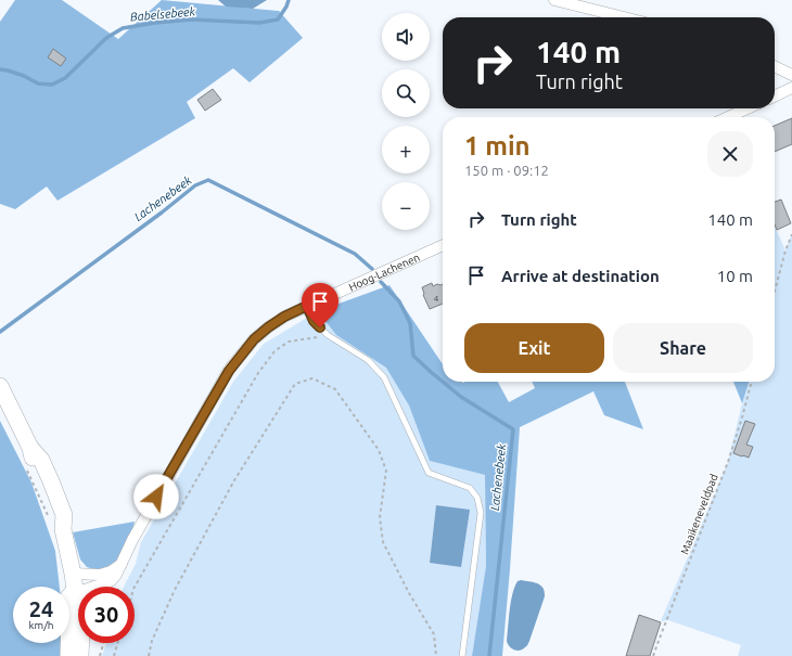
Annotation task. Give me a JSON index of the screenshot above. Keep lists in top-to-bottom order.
{
  "streets": {
    "street": ["Hoog-Lachenen"],
    "path": ["Maaikeneveldpad"]
  },
  "water": ["Babelsebeek", "Lachenebeek"],
  "house_numbers": ["4"],
  "page": {
    "map_buttons": ["+", "−"],
    "turn": ["140 m", "Turn right"],
    "heading": ["1 min", "150 m · 09:12"],
    "list": [
      {
        "name": "Turn right",
        "value": "140 m"
      },
      {
        "name": "Arrive at destination",
        "value": "10 m"
      }
    ],
    "buttons": ["Exit", "Share"],
    "speed": "24 km/h",
    "limit": "30"
  }
}
